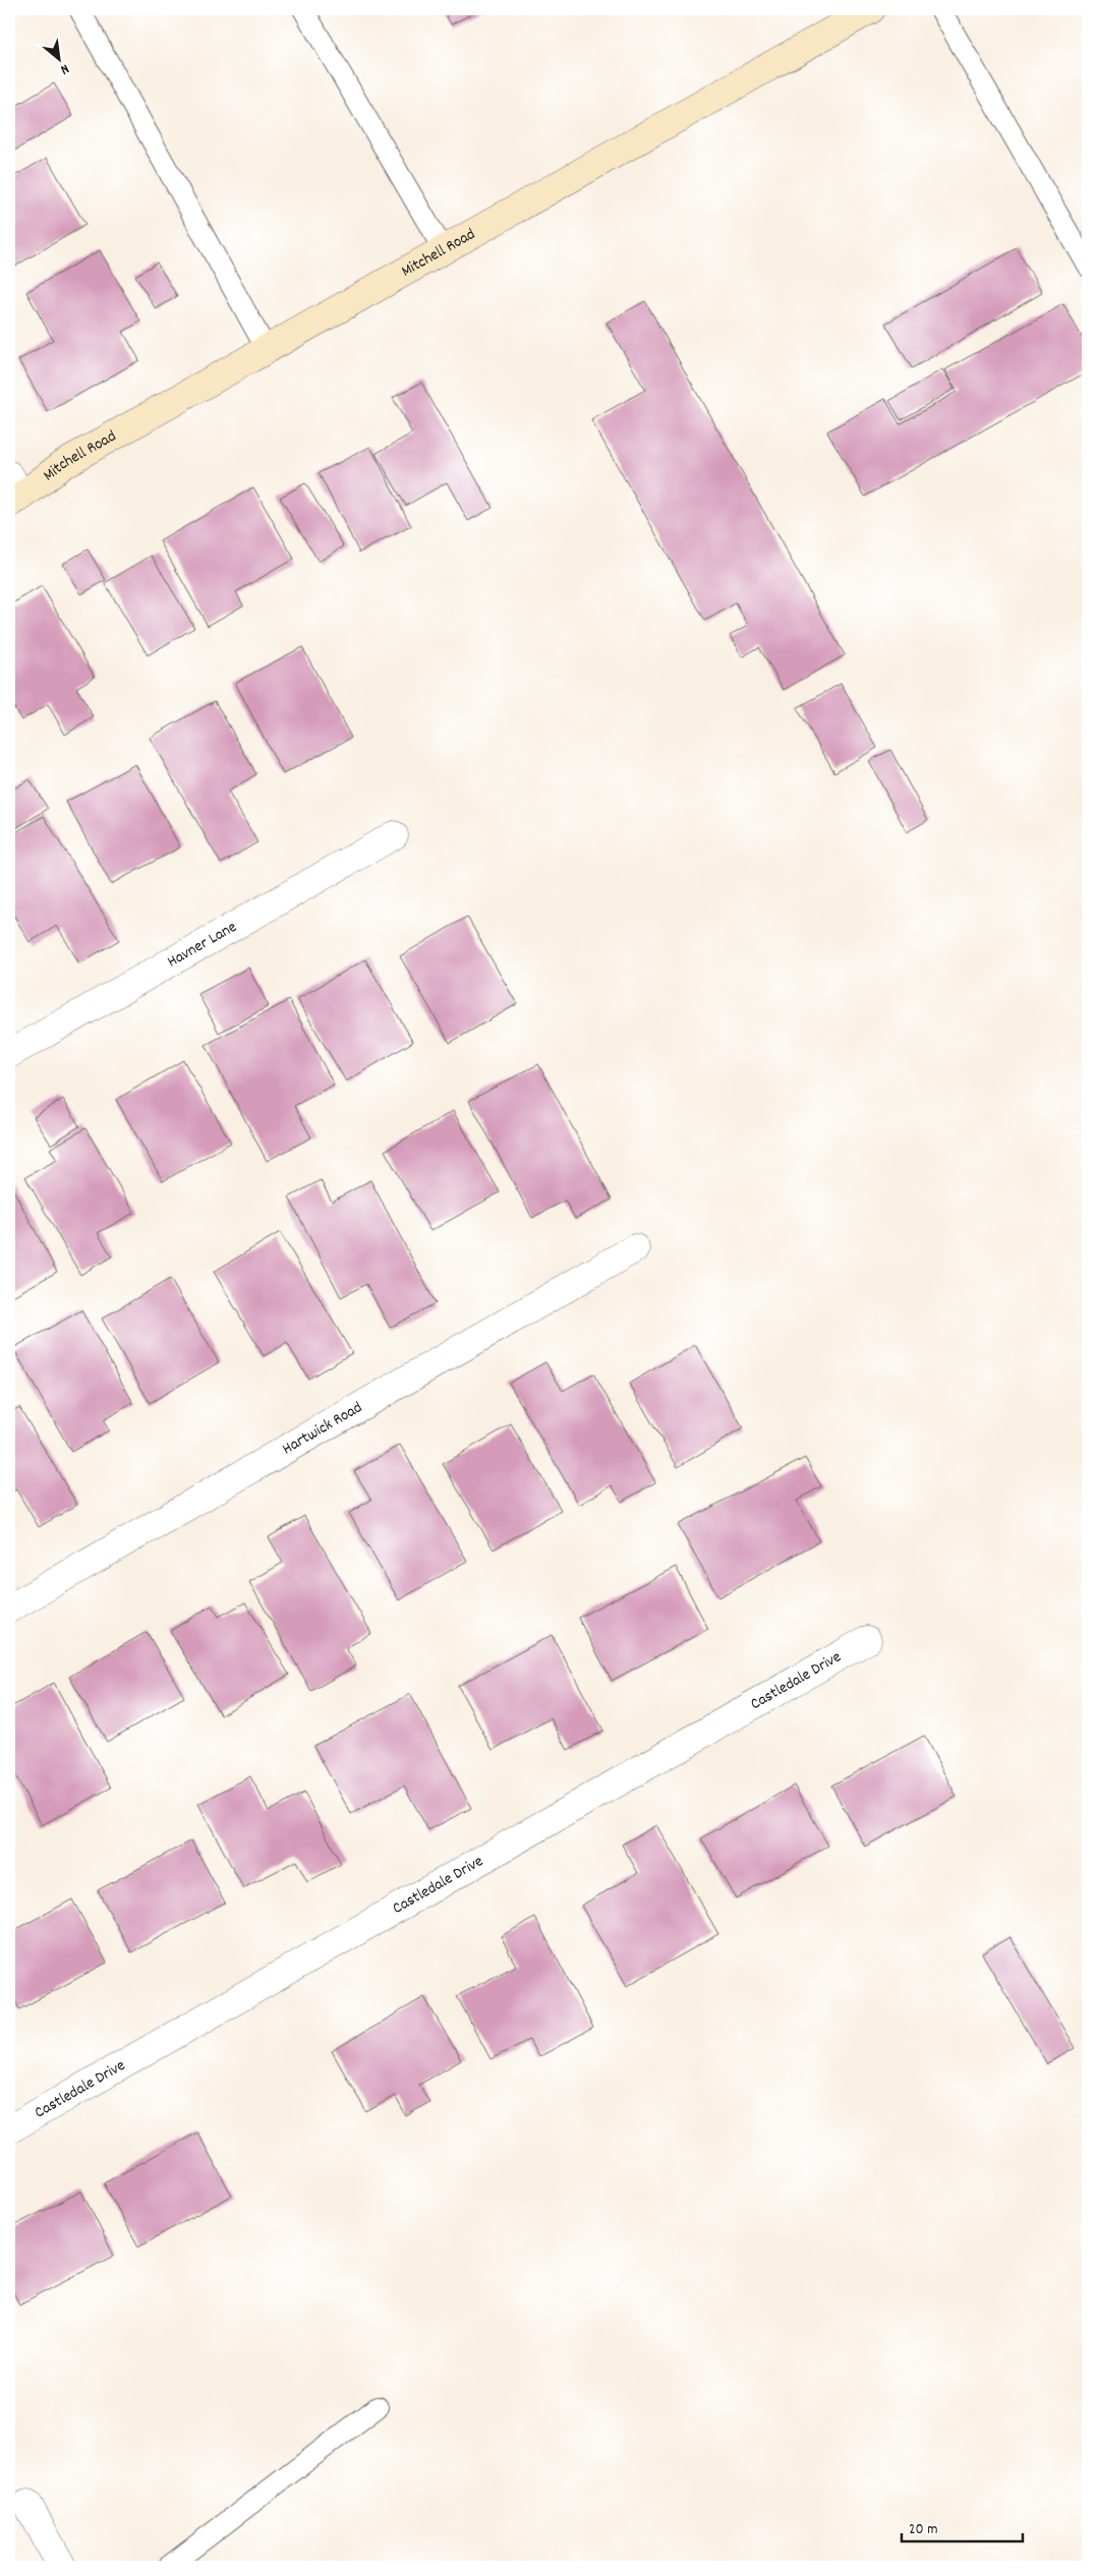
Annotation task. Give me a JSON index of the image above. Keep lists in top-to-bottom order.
{
  "streets": {
    "street": [
      "Mitchell Road",
      "Havner Lane",
      "Hartwick Road",
      "Castledale Drive"
    ]
  },
  "scale_bar": "20 m",
  "north": "bottom right"
}
